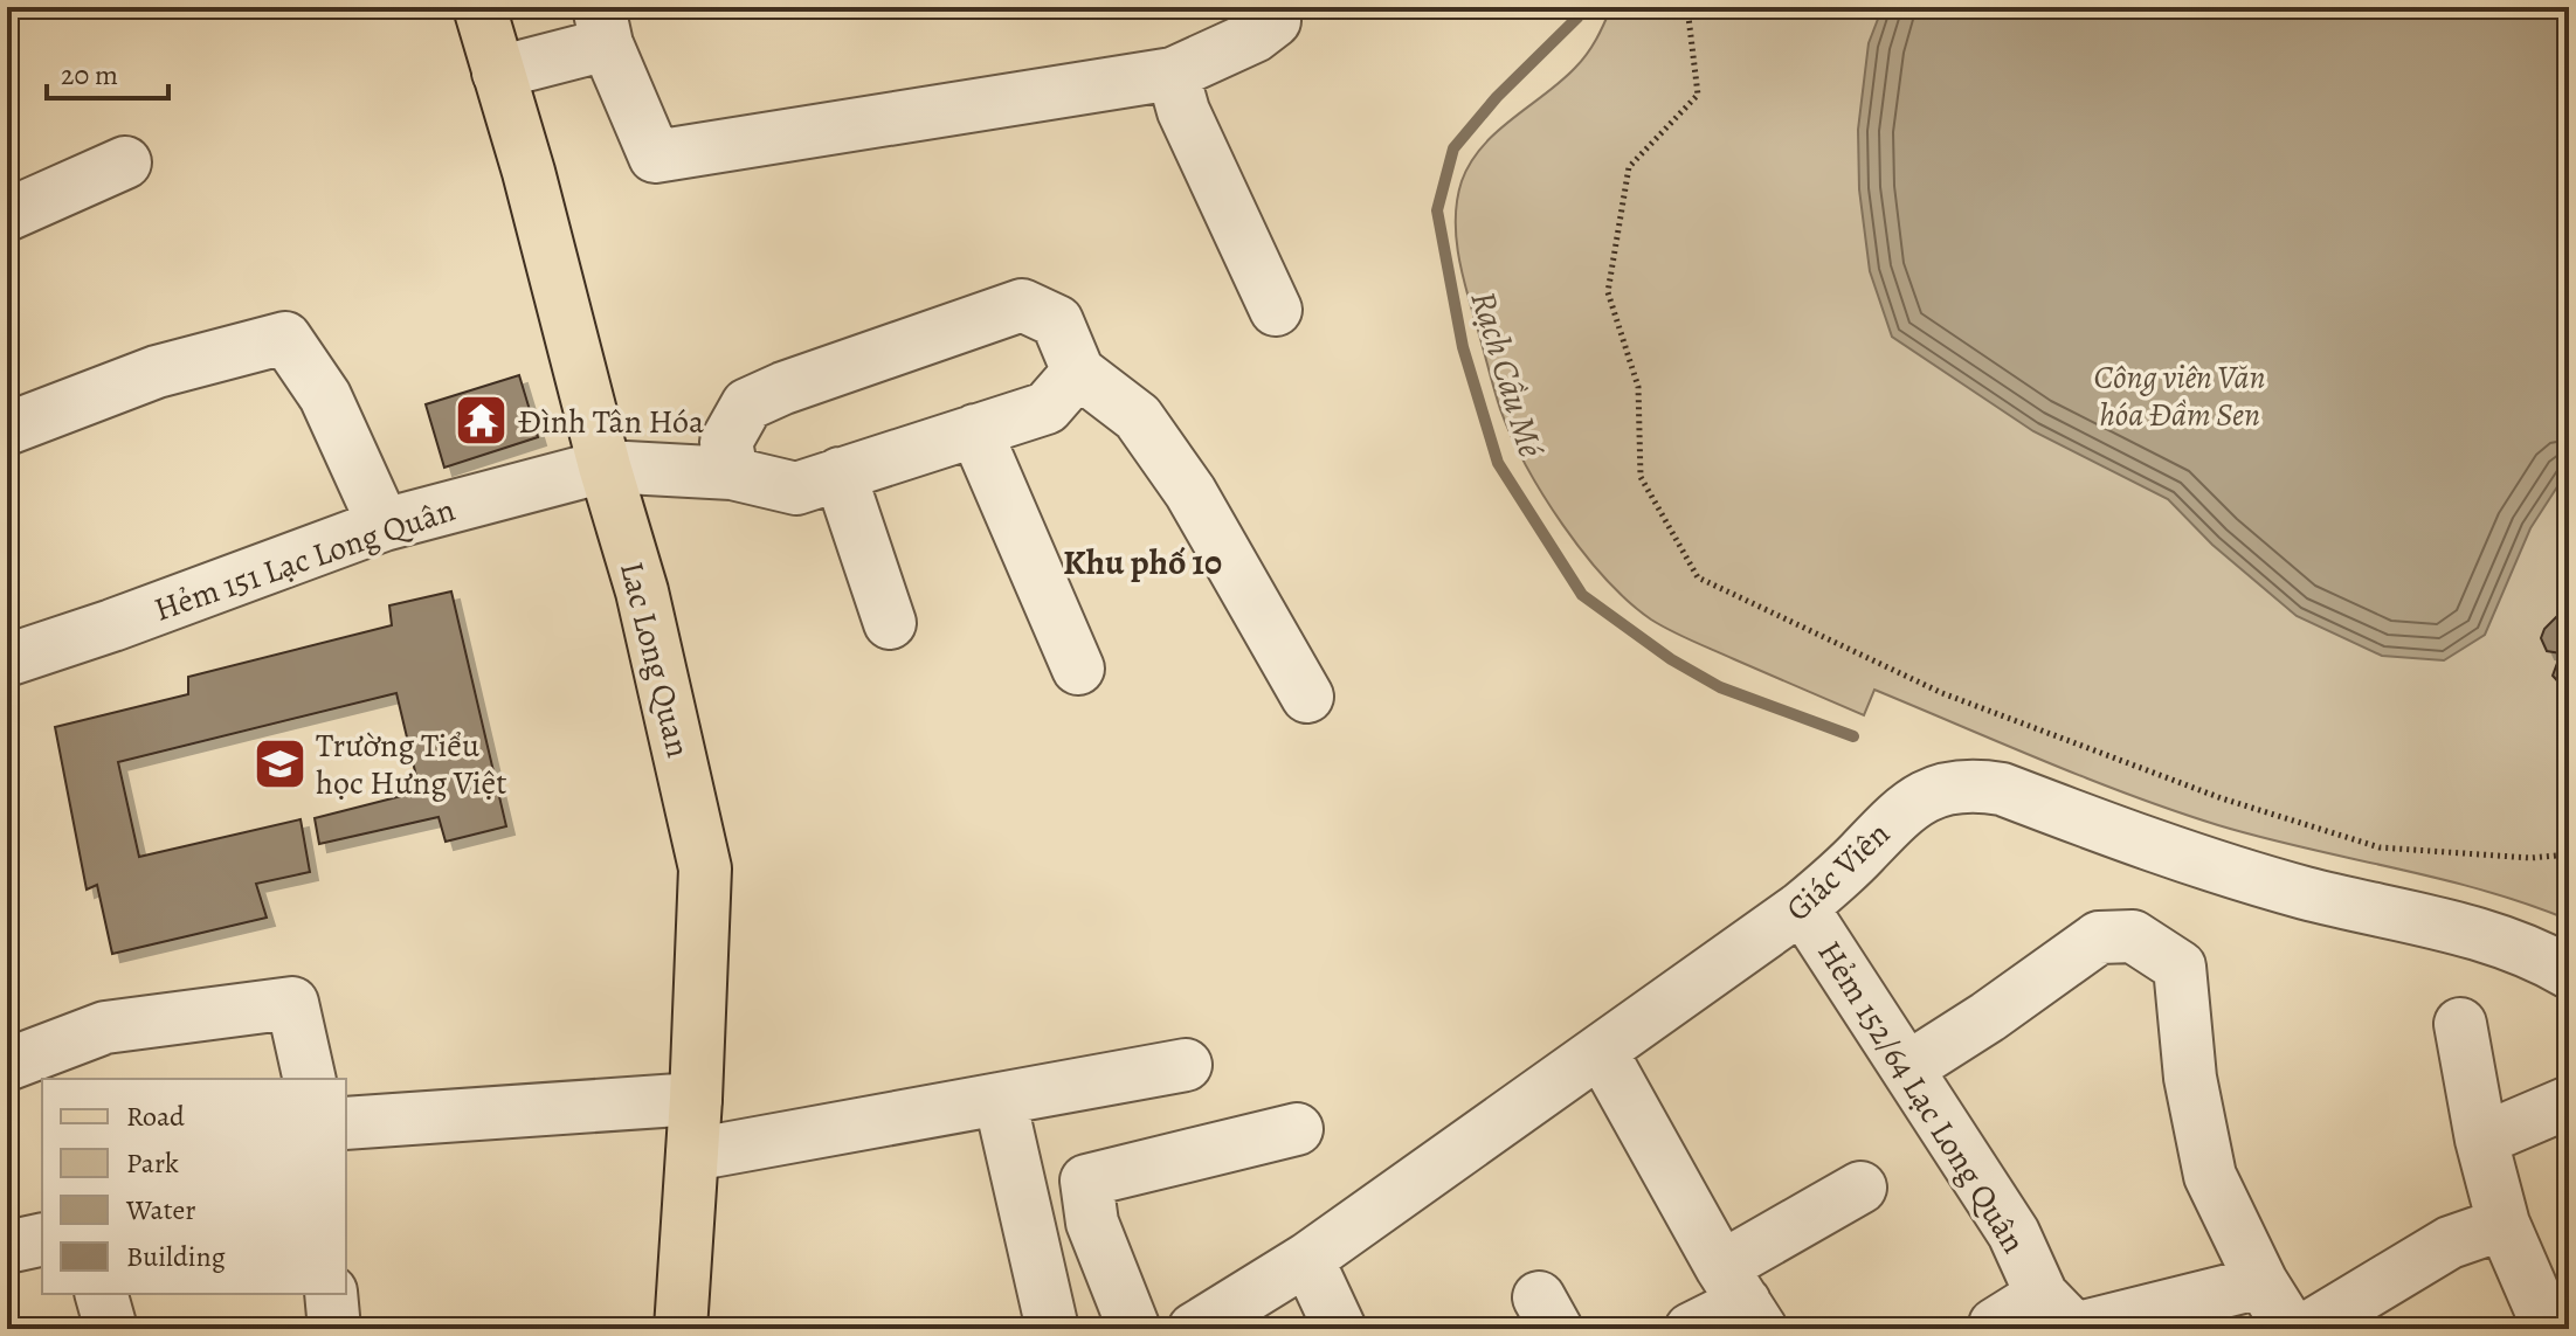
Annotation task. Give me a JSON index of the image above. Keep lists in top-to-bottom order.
{
  "streets": {
    "main road": ["Lac Long Quan"],
    "street": ["Hẻm 151 Lạc Long Quân", "Giác Viên", "Hẻm 152/64 Lạc Long Quân"]
  },
  "crossings": [
    ["Hẻm 151 Lạc Long Quân", "Lac Long Quan"],
    ["Giác Viên", "Hẻm 152/64 Lạc Long Quân"]
  ],
  "districts": ["Khu phố 10"],
  "water": ["Rạch Cầu Mé"],
  "parks": ["Công viên Văn hóa Đầm Sen"],
  "places": {
    "temple": ["Đình Tân Hóa"],
    "school or university": ["Trường Tiểu học Hưng Việt"]
  },
  "legend": [
    "Road",
    "Park",
    "Water",
    "Building"
  ],
  "scale_bar": "20 m"
}
